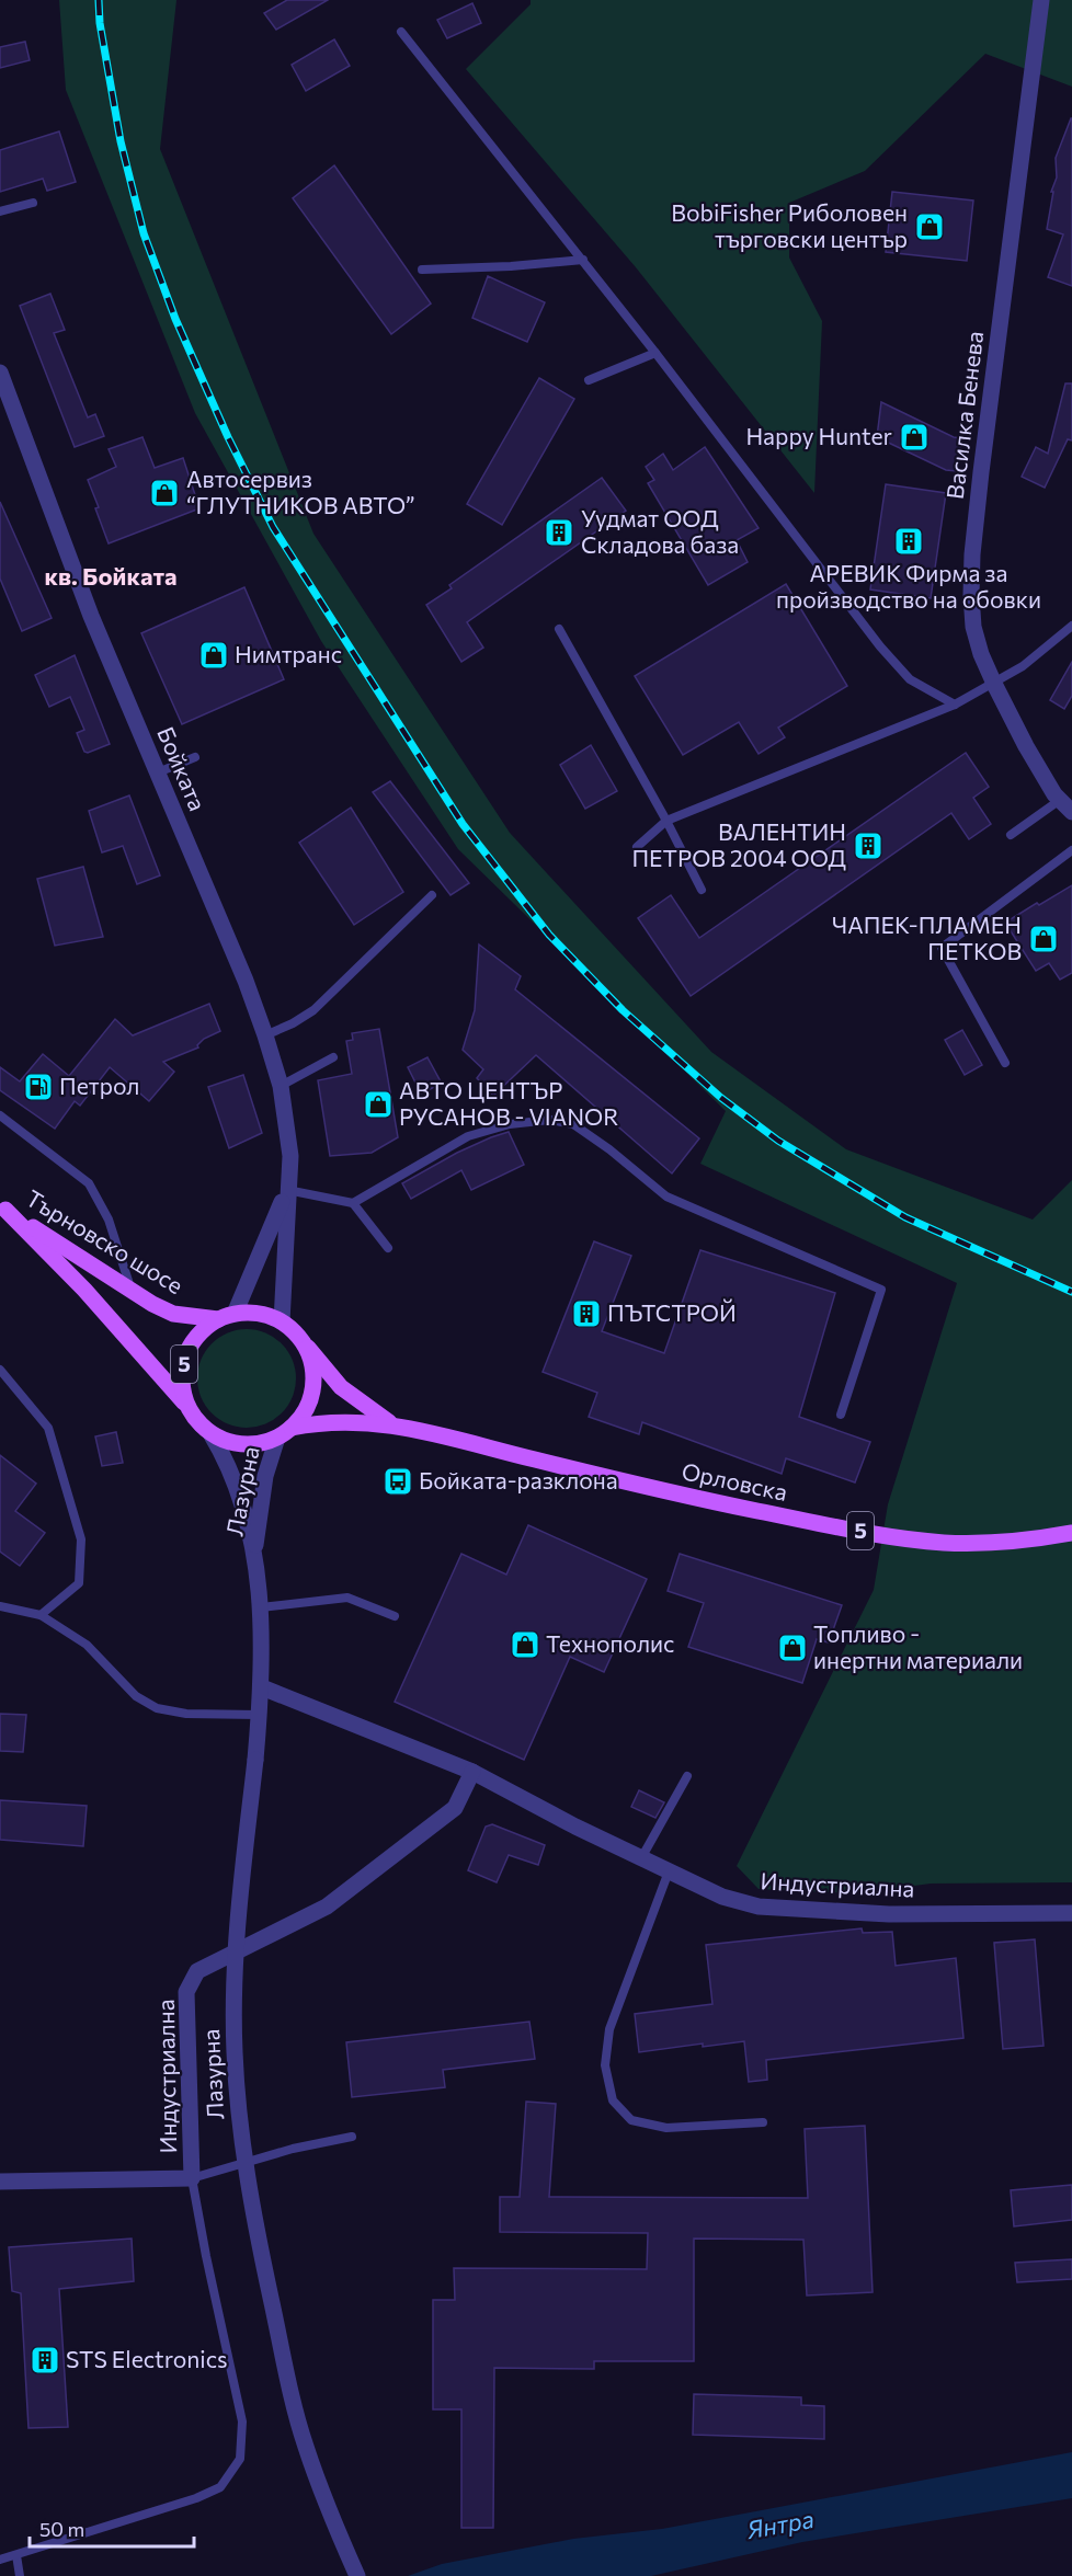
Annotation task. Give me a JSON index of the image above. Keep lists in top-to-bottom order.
{
  "streets": {
    "main road": ["Търновско шосе", "5", "Орловска"],
    "street": [
      "Василка Бенева",
      "Бойката",
      "Лазурна",
      "Индустриална"
    ]
  },
  "crossings": [
    ["Бойката", "Търновско шосе"],
    ["Бойката", "5"],
    ["Бойката", "Орловска"],
    ["Бойката", "Лазурна"],
    ["Търновско шосе", "5"],
    ["Търновско шосе", "Орловска"],
    ["Търновско шосе", "Лазурна"],
    ["5", "Орловска"],
    ["5", "Лазурна"],
    ["Орловска", "Лазурна"],
    ["Лазурна", "Индустриална"]
  ],
  "districts": ["кв. Бойката"],
  "water": ["Янтра"],
  "places": {
    "shop": [
      "BobiFisher Риболовен търговски център",
      "Happy Hunter",
      "Автосервиз “ГЛУТНИКОВ АВТО”",
      "Нимтранс",
      "ЧАПЕК-ПЛАМЕН ПЕТКОВ",
      "АВТО ЦЕНТЪР РУСАНОВ - VIANOR",
      "Технополис",
      "Топливо - инертни материали"
    ],
    "building": [
      "Уудмат ООД Складова база",
      "АРЕВИК Фирма за пройзводство на обовки",
      "ВАЛЕНТИН ПЕТРОВ 2004 ООД",
      "ПЪТСТРОЙ",
      "STS Electronics"
    ],
    "fuel station": ["Петрол"],
    "bus stop": ["Бойката-разклона"]
  },
  "scale_bar": "50 m"
}
